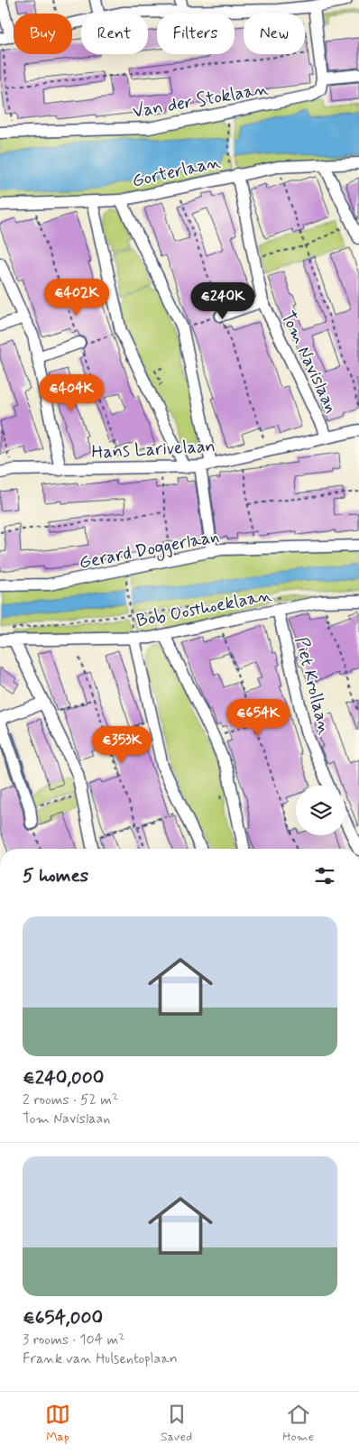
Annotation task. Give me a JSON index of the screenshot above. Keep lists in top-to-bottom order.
{
  "streets": {
    "street": [
      "Van der Stoklaan",
      "Gorterlaan",
      "Tom Navislaan",
      "Hans Larivelaan",
      "Gerard Doggerlaan",
      "Bob Oosthoeklaan",
      "Piet Krollaan"
    ]
  },
  "crossings": [
    ["Gorterlaan", "Tom Navislaan"],
    ["Tom Navislaan", "Hans Larivelaan"],
    ["Bob Oosthoeklaan", "Piet Krollaan"]
  ],
  "page": {
    "chip": [
      "Buy",
      "Rent",
      "Filters",
      "New"
    ],
    "price": [
      "€402K",
      "€240K",
      "€404K",
      "€654K",
      "€353K"
    ],
    "heading": "5 homes",
    "list": [
      {
        "name": "€240,000",
        "note": "2 rooms · 52 m² · Tom Navislaan"
      },
      {
        "name": "€654,000",
        "note": "3 rooms · 104 m² · Frank van Hulsentoplaan"
      }
    ],
    "tabs": ["Map", "Saved", "Home"]
  }
}
